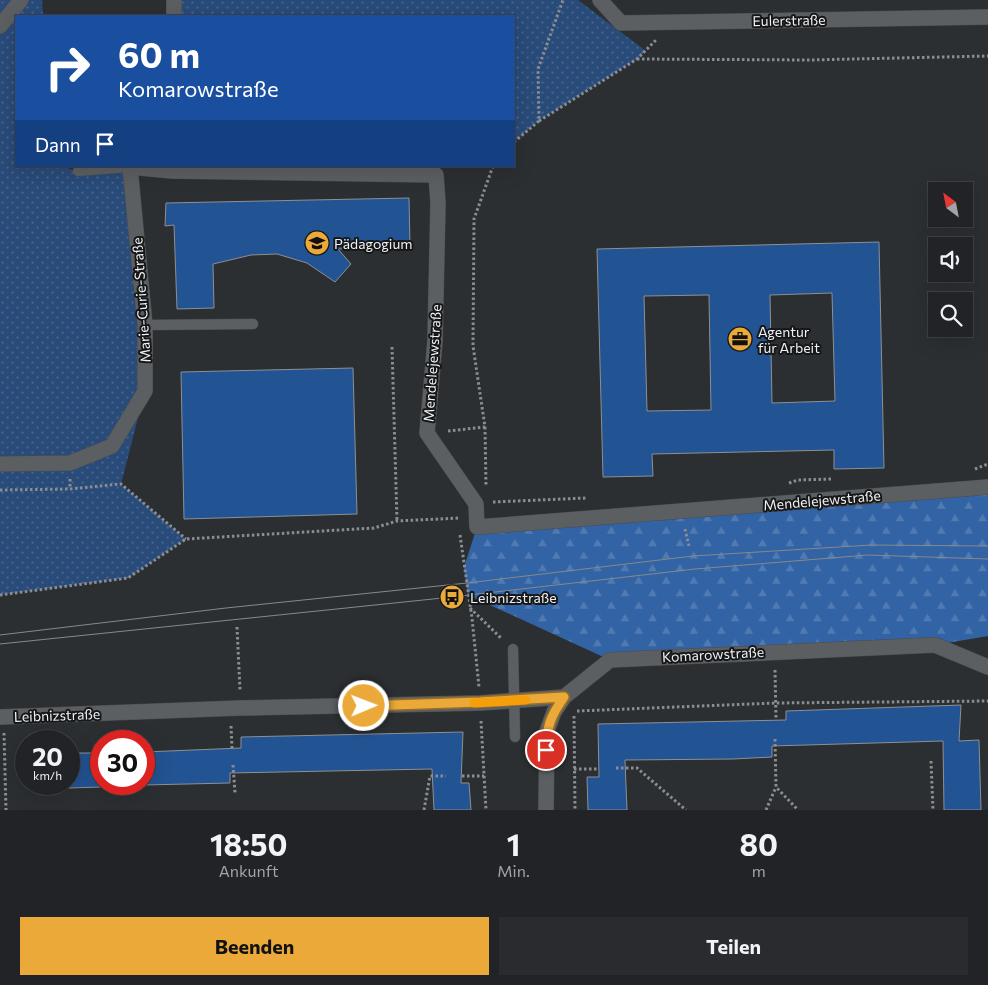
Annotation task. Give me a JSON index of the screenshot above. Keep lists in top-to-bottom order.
{
  "streets": {
    "street": [
      "Eulerstraße",
      "Marie-Curie-Straße",
      "Mendelejewstraße",
      "Komarowstraße",
      "Leibnizstraße"
    ]
  },
  "crossings": [
    ["Komarowstraße", "Leibnizstraße"]
  ],
  "places": {
    "school or university": ["Pädagogium"],
    "office": ["Agentur für Arbeit"],
    "bus stop": ["Leibnizstraße"]
  },
  "north": "top left",
  "page": {
    "turn": ["60 m", "Komarowstraße"],
    "then": "Dann",
    "speed": "20 km/h",
    "limit": "30",
    "eta": [
      "18:50",
      "Ankunft",
      "1",
      "Min.",
      "80",
      "m"
    ],
    "buttons": ["Beenden", "Teilen"]
  }
}
